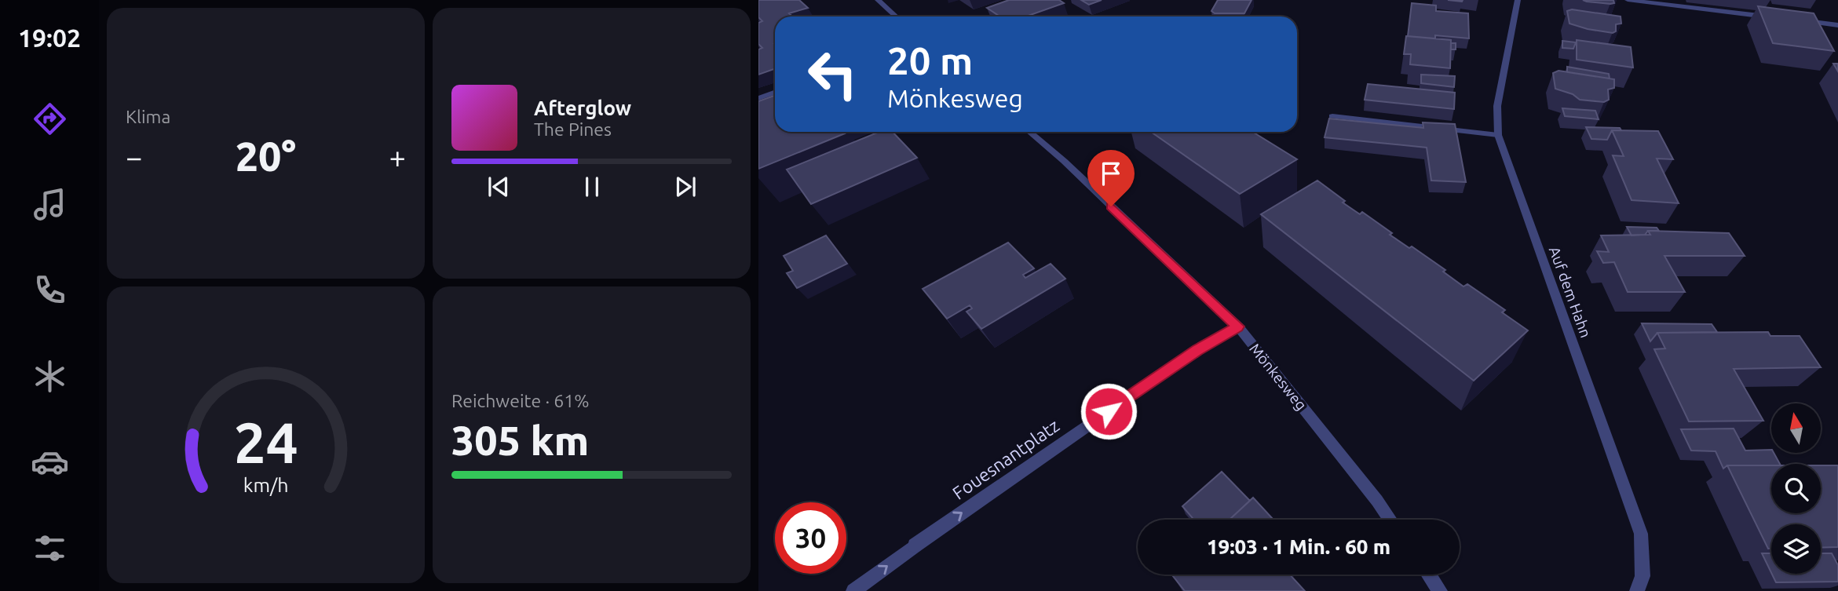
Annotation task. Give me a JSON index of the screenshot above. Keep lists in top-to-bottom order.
{
  "streets": {
    "street": ["Auf dem Hahn", "Mönkesweg", "Fouesnantplatz"]
  },
  "crossings": [
    ["Mönkesweg", "Fouesnantplatz"]
  ],
  "one_way": ["Fouesnantplatz"],
  "north": "top",
  "page": {
    "tabs": "19:02",
    "tile": [
      "Klima",
      ["Reichweite · 61%", "305 km"]
    ],
    "turn": ["20 m", "Mönkesweg"],
    "song": ["Afterglow", "The Pines"],
    "heat": ["−", "20°", "+"],
    "limit": "30",
    "trip": "19:03 · 1 Min. · 60 m",
    "gauge": ["24", "km/h"]
  }
}
